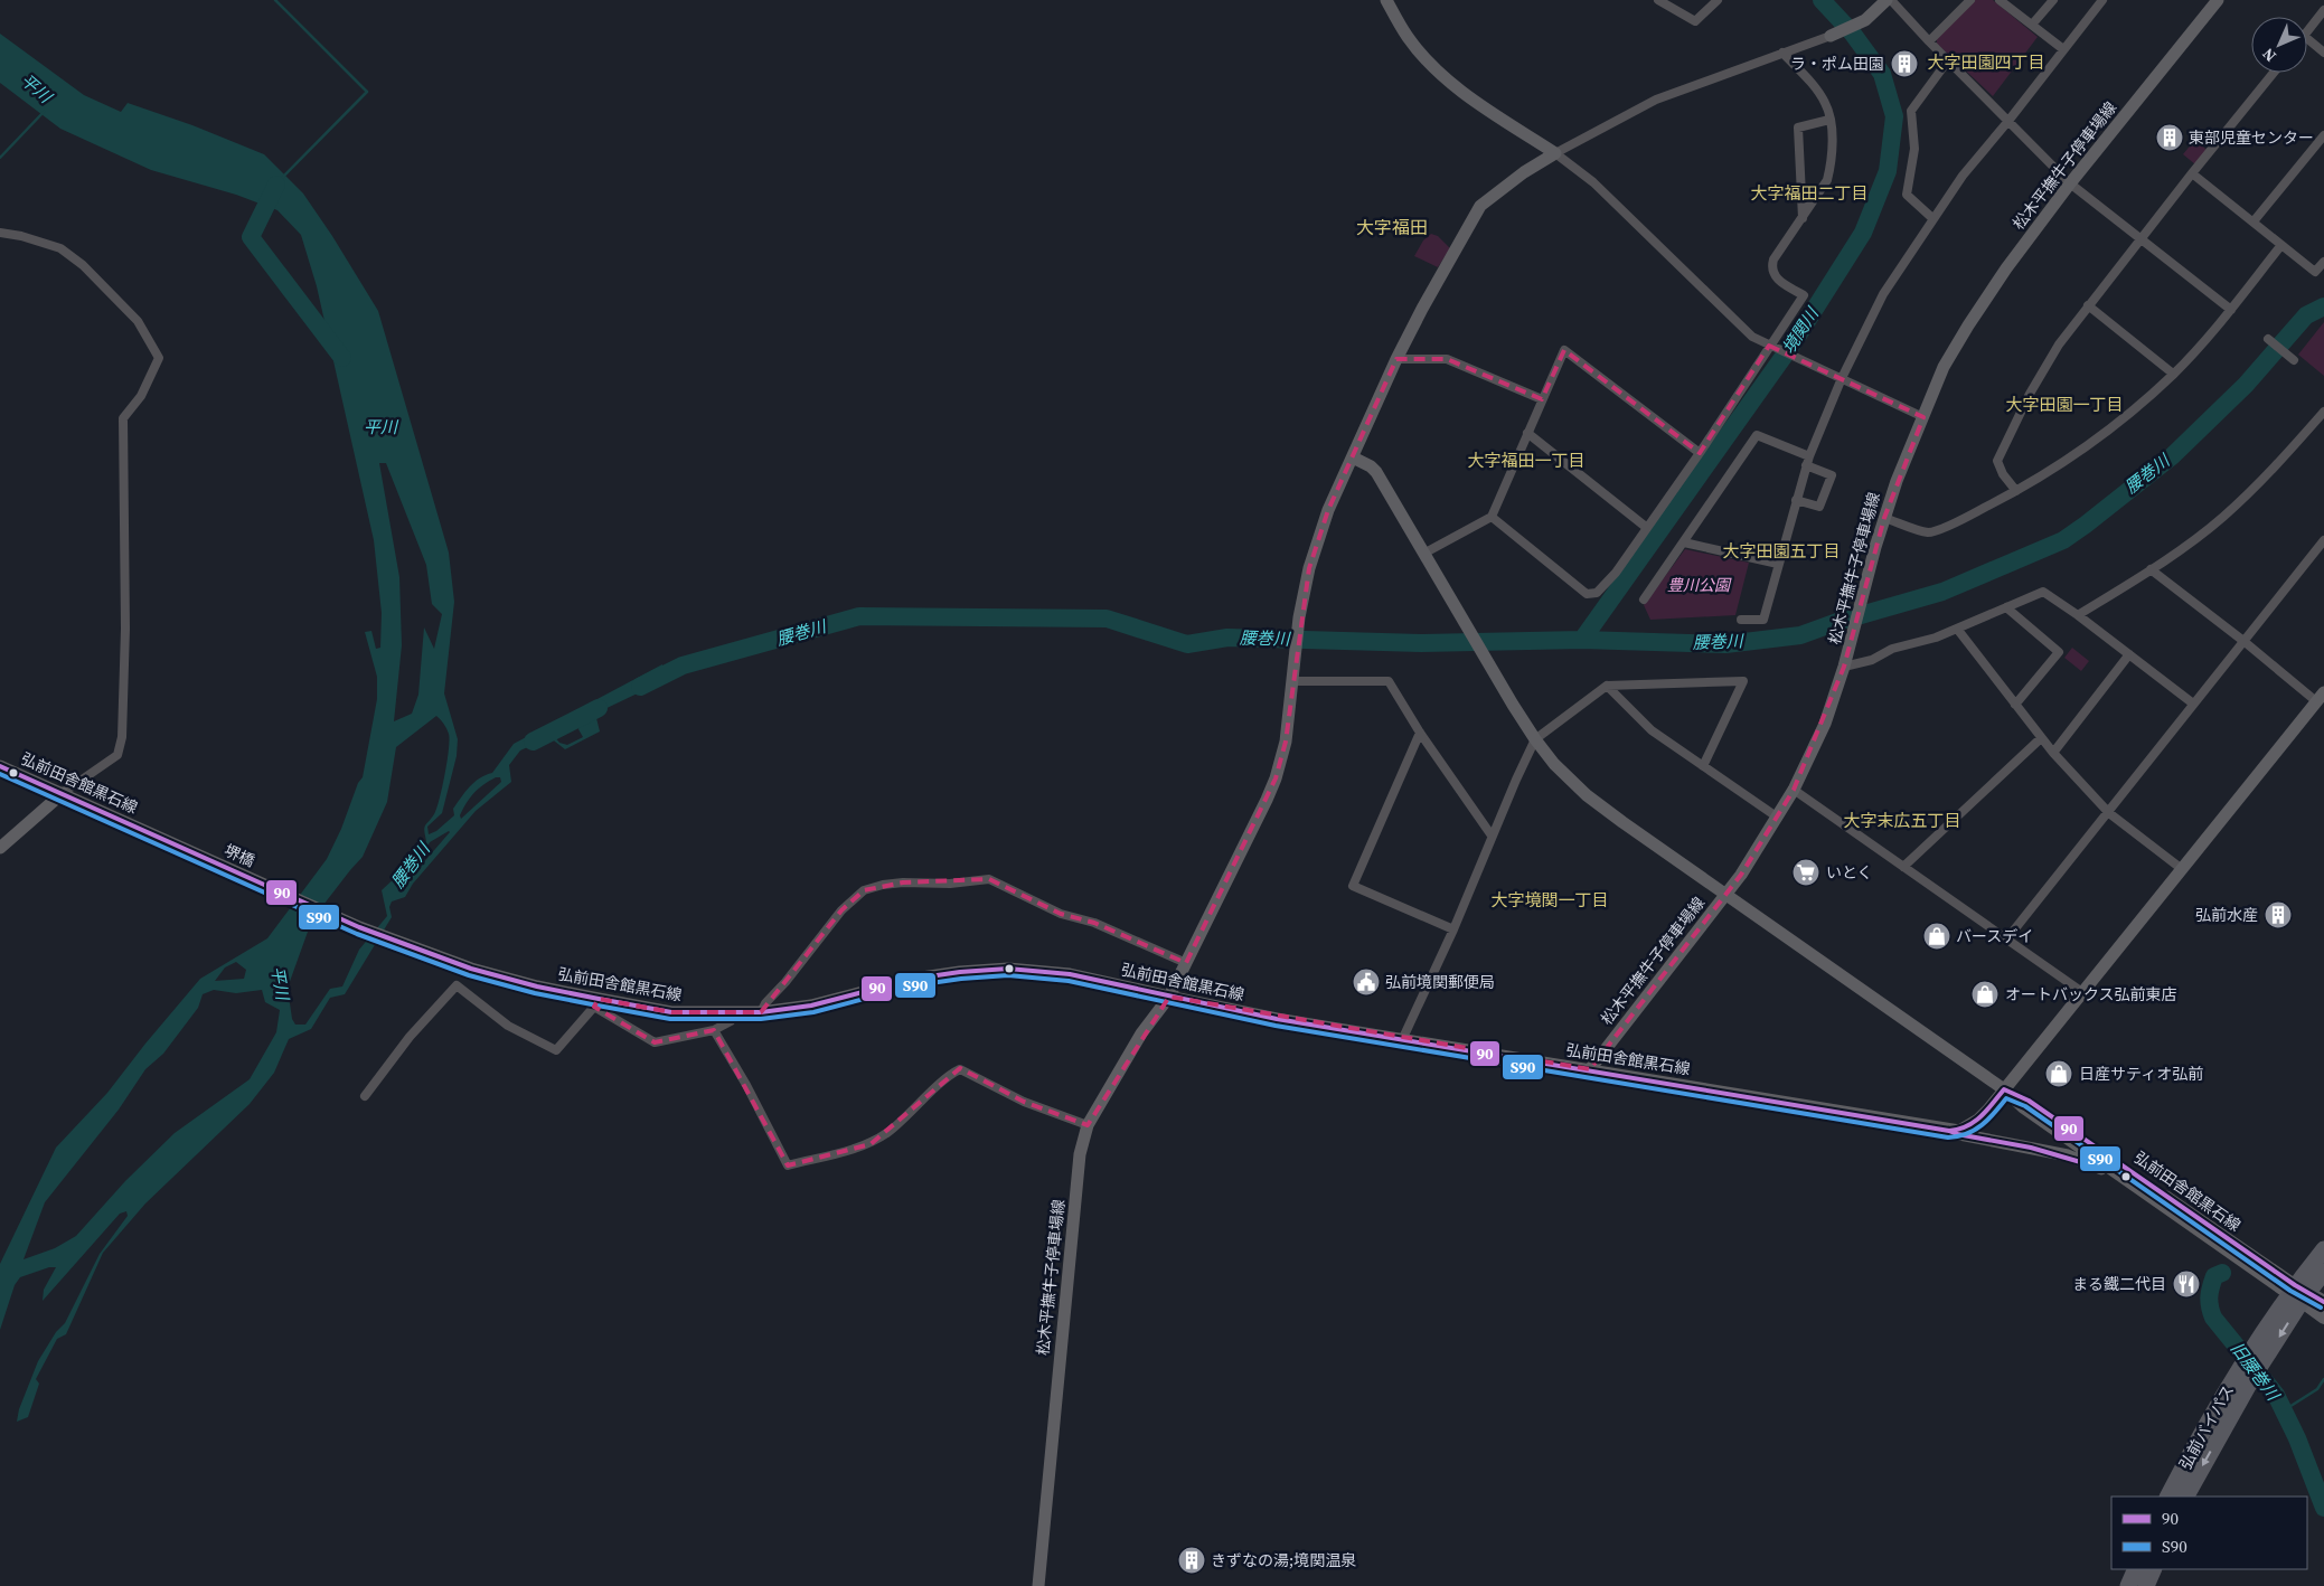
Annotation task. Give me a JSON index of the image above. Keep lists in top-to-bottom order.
{
  "streets": {
    "highway": ["弘前バイパス"],
    "main road": ["松木平撫牛子停車場線", "弘前田舎館黒石線", "堺橋"]
  },
  "crossings": [
    ["松木平撫牛子停車場線", "弘前田舎館黒石線"],
    ["弘前田舎館黒石線", "堺橋"],
    ["弘前田舎館黒石線", "弘前バイパス"]
  ],
  "districts": [
    "大字田園四丁目",
    "大字福田二丁目",
    "大字福田",
    "大字田園一丁目",
    "大字福田一丁目",
    "大字田園五丁目",
    "大字末広五丁目",
    "大字境関一丁目"
  ],
  "water": [
    "平川",
    "境関川",
    "腰巻川",
    "旧腰巻川"
  ],
  "parks": ["豊川公園"],
  "places": {
    "building": [
      "ラ・ポム田園",
      "東部児童センター",
      "弘前水産",
      "きずなの湯;境関温泉"
    ],
    "supermarket": ["いとく"],
    "shop": ["バースデイ", "オートバックス弘前東店", "日産サティオ弘前"],
    "public building": ["弘前境関郵便局"],
    "restaurant": ["まる鐵二代目"]
  },
  "lines": ["transit line 90", "transit line S90"],
  "legend": ["90", "S90"],
  "north": "bottom left"
}
